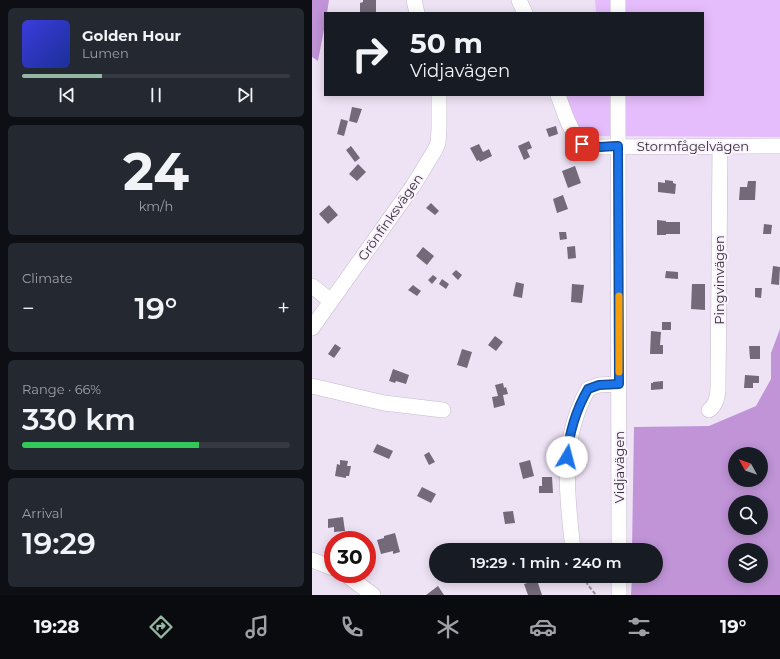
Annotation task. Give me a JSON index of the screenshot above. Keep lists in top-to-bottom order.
{
  "streets": {
    "street": [
      "Stormfågelvägen",
      "Grönfinksvägen",
      "Pingvinvägen",
      "Vidjavägen"
    ]
  },
  "crossings": [
    ["Stormfågelvägen", "Pingvinvägen"],
    ["Stormfågelvägen", "Vidjavägen"]
  ],
  "north": "top left",
  "page": {
    "turn": ["50 m", "Vidjavägen"],
    "song": ["Golden Hour", "Lumen"],
    "tile": [
      ["24", "km/h"],
      "Climate",
      ["Range · 66%", "330 km"],
      ["Arrival", "19:29"]
    ],
    "heat": ["−", "19°", "+"],
    "limit": "30",
    "trip": "19:29 · 1 min · 240 m",
    "tabs": ["19:28", "19°"]
  }
}
